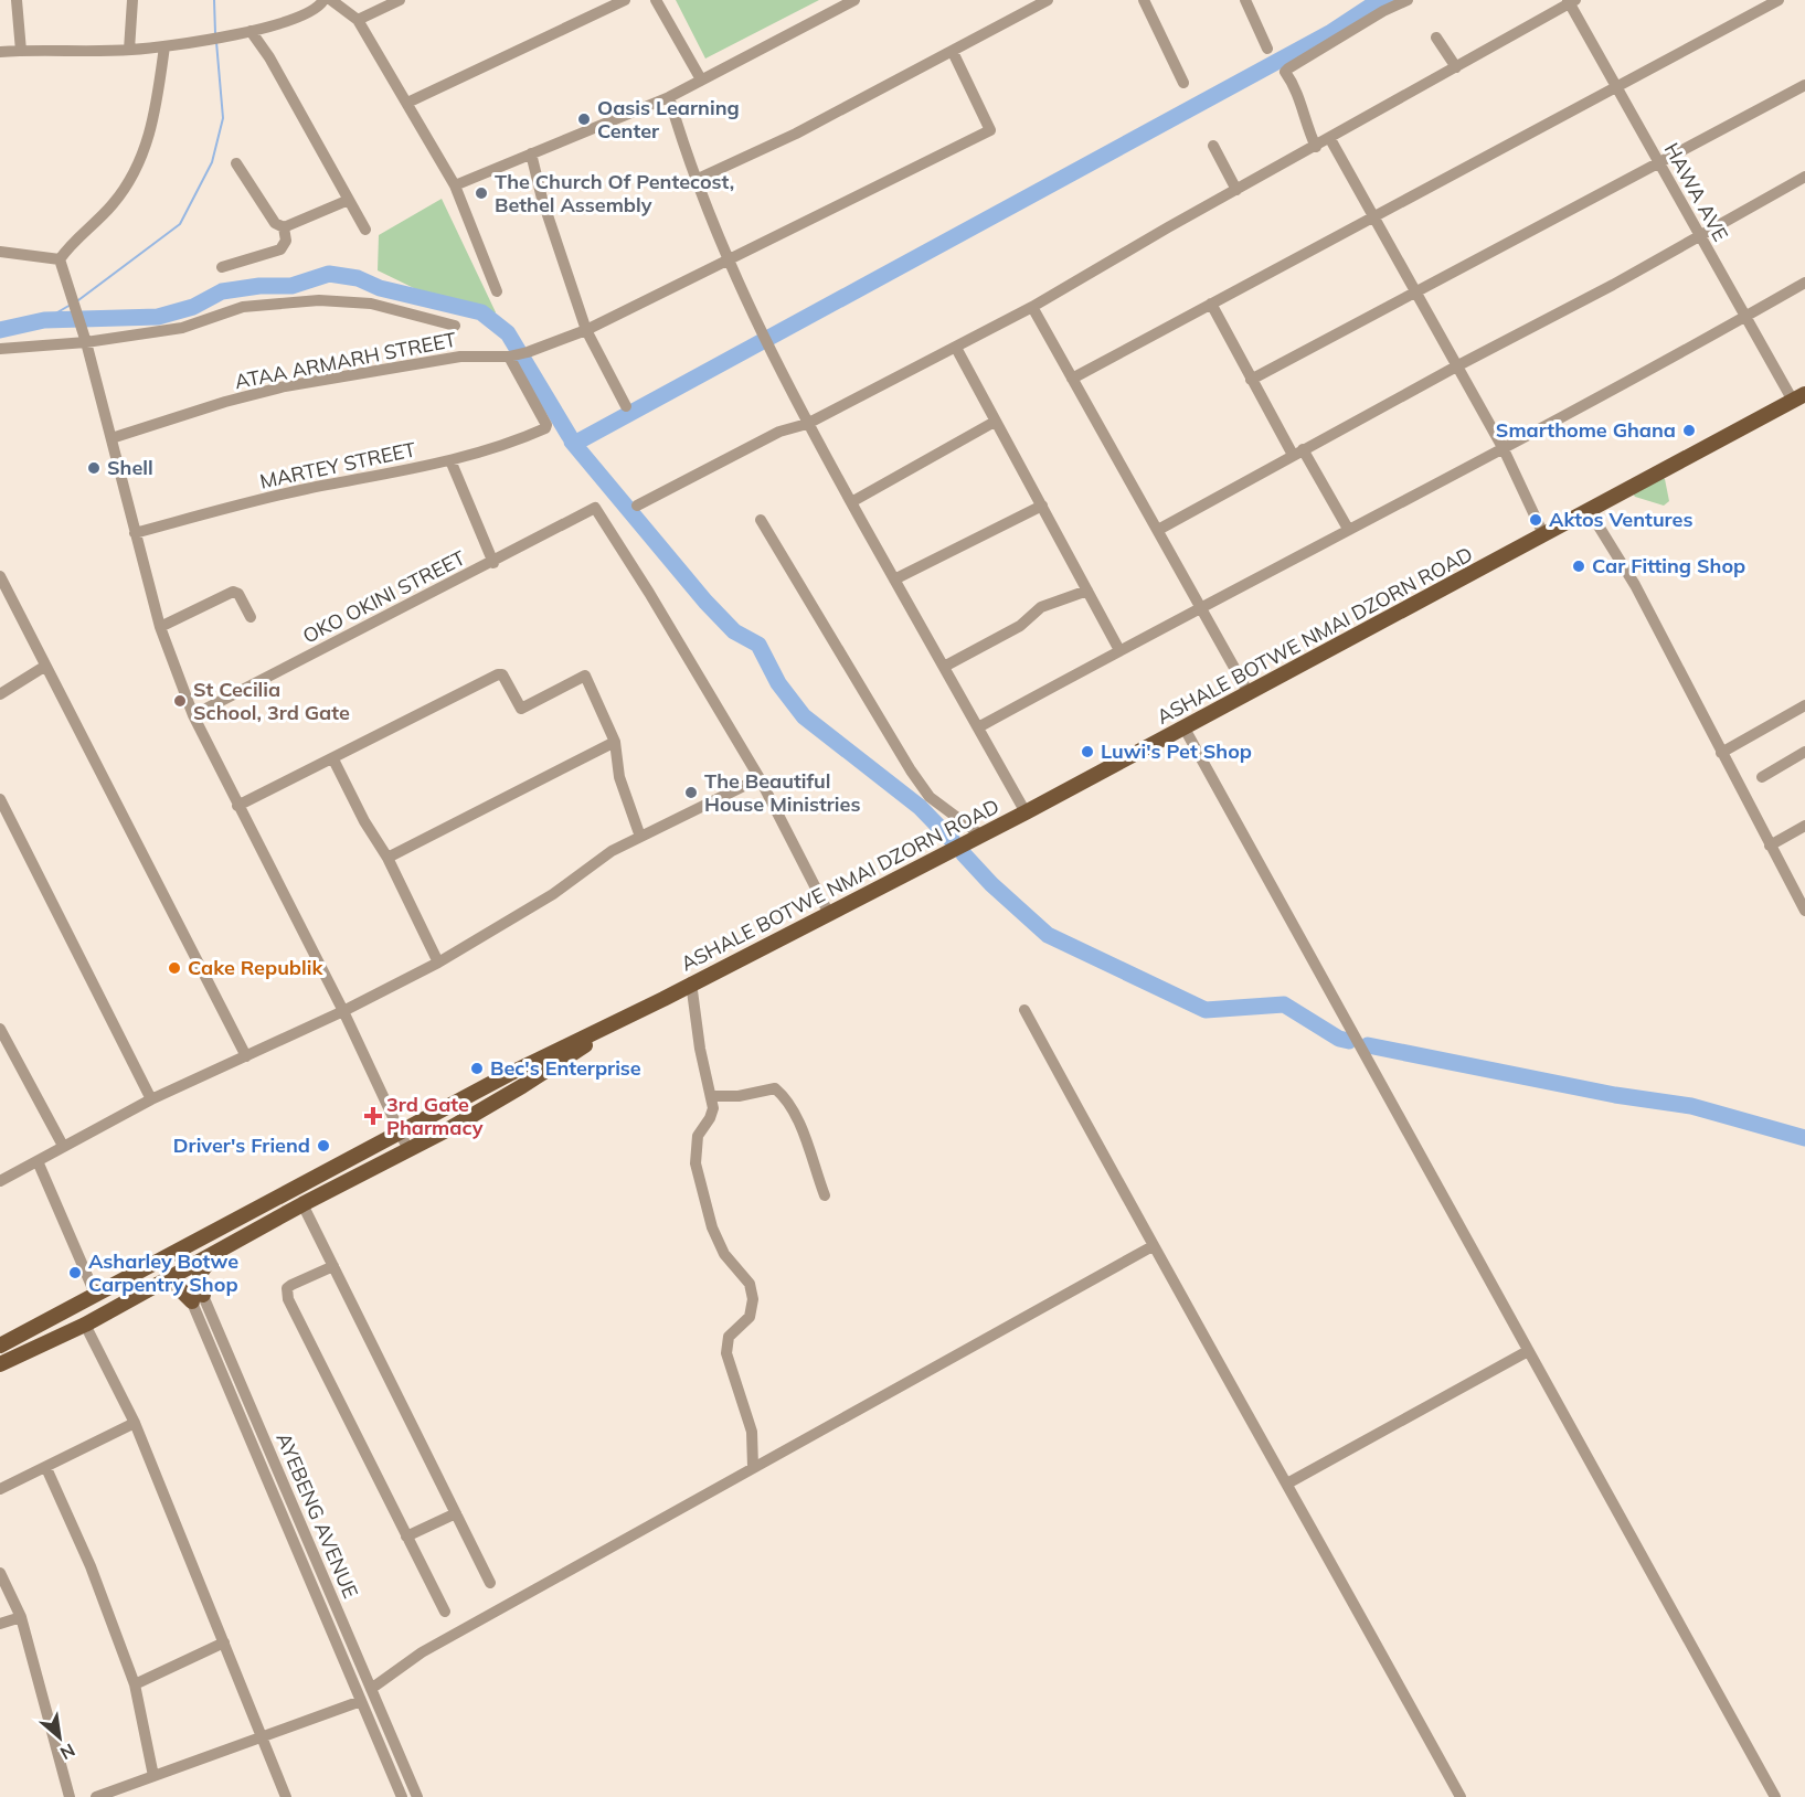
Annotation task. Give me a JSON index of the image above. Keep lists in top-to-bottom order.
{
  "streets": {
    "main road": ["ASHALE BOTWE NMAI DZORN ROAD"],
    "street": [
      "HAWA AVE",
      "ATAA ARMARH STREET",
      "MARTEY STREET",
      "OKO OKINI STREET",
      "AYEBENG AVENUE"
    ]
  },
  "crossings": [
    ["HAWA AVE", "ASHALE BOTWE NMAI DZORN ROAD"],
    ["ATAA ARMARH STREET", "MARTEY STREET"],
    ["ASHALE BOTWE NMAI DZORN ROAD", "AYEBENG AVENUE"]
  ],
  "places": {
    "other": [
      "Oasis Learning Center",
      "The Church Of Pentecost, Bethel Assembly",
      "Smarthome Ghana",
      "Shell",
      "Aktos Ventures",
      "Car Fitting Shop",
      "St Cecilia School, 3rd Gate",
      "Luwi's Pet Shop",
      "The Beautiful House Ministries",
      "Cake Republik",
      "Bec's Enterprise",
      "Driver's Friend",
      "Asharley Botwe Carpentry Shop"
    ],
    "health": ["3rd Gate Pharmacy"]
  },
  "north": "bottom right"
}
